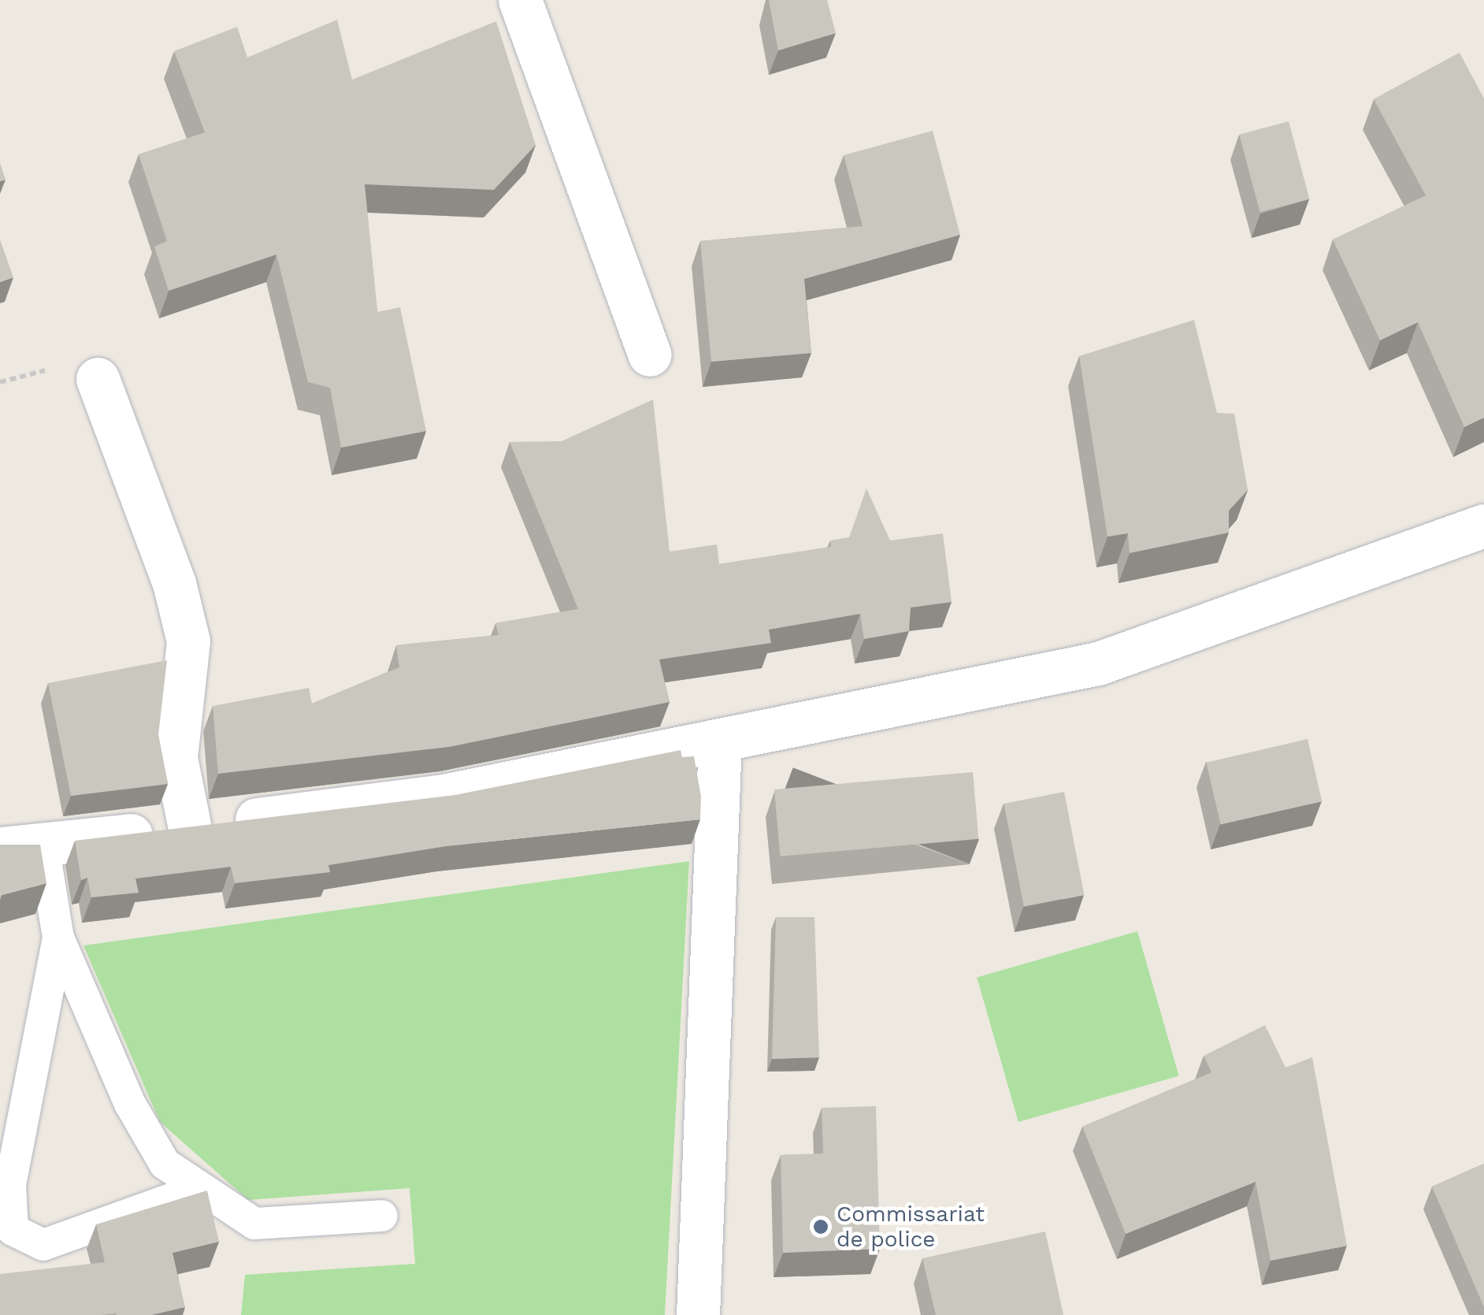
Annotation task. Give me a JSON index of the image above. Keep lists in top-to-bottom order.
{
  "places": ["Commissariat de police"]
}
